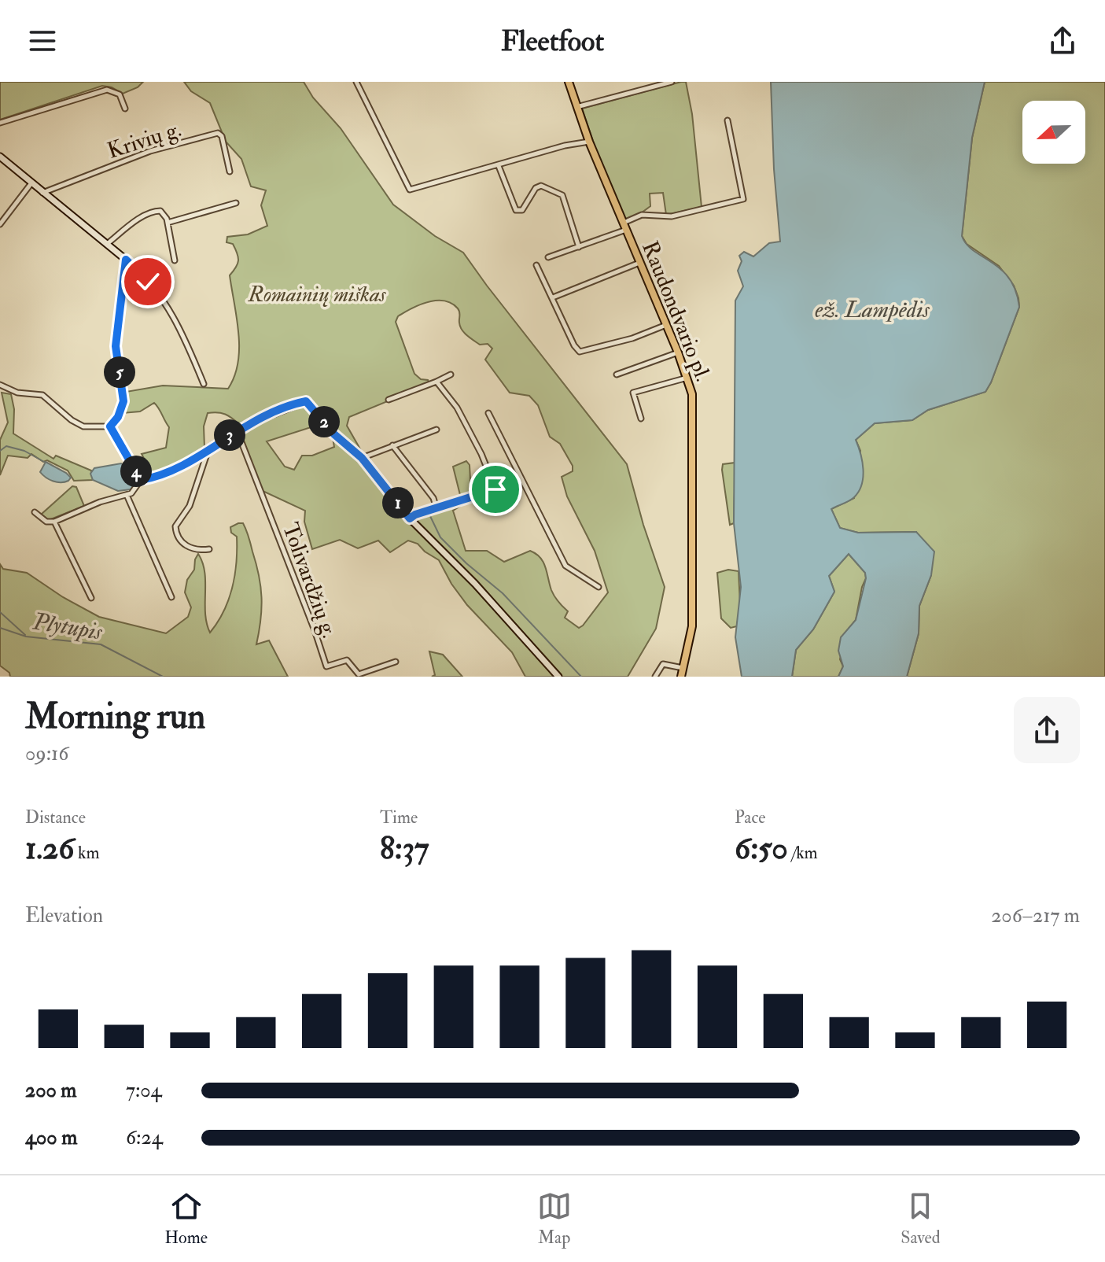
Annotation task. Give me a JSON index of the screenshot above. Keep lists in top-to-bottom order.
{
  "streets": {
    "main road": ["Raudondvario pl."],
    "street": ["Krivių g.", "Tolivardžių g."]
  },
  "water": ["ež. Lampėdis", "Plytupis"],
  "parks": ["Romainių miškas"],
  "north": "left",
  "page": {
    "header": "Fleetfoot",
    "pins": [
      "5",
      "2",
      "3",
      "4",
      "1"
    ],
    "heading": ["Morning run", "09:16"],
    "stats": [
      ["Distance", "1.26 km"],
      ["Time", "8:37"],
      ["Pace", "6:50 /km"]
    ],
    "chart": ["Elevation", "206–217 m"],
    "list": [
      {
        "name": "200 m",
        "note": "7:04"
      },
      {
        "name": "400 m",
        "note": "6:24"
      }
    ],
    "tabs": ["Home", "Map", "Saved"]
  }
}
